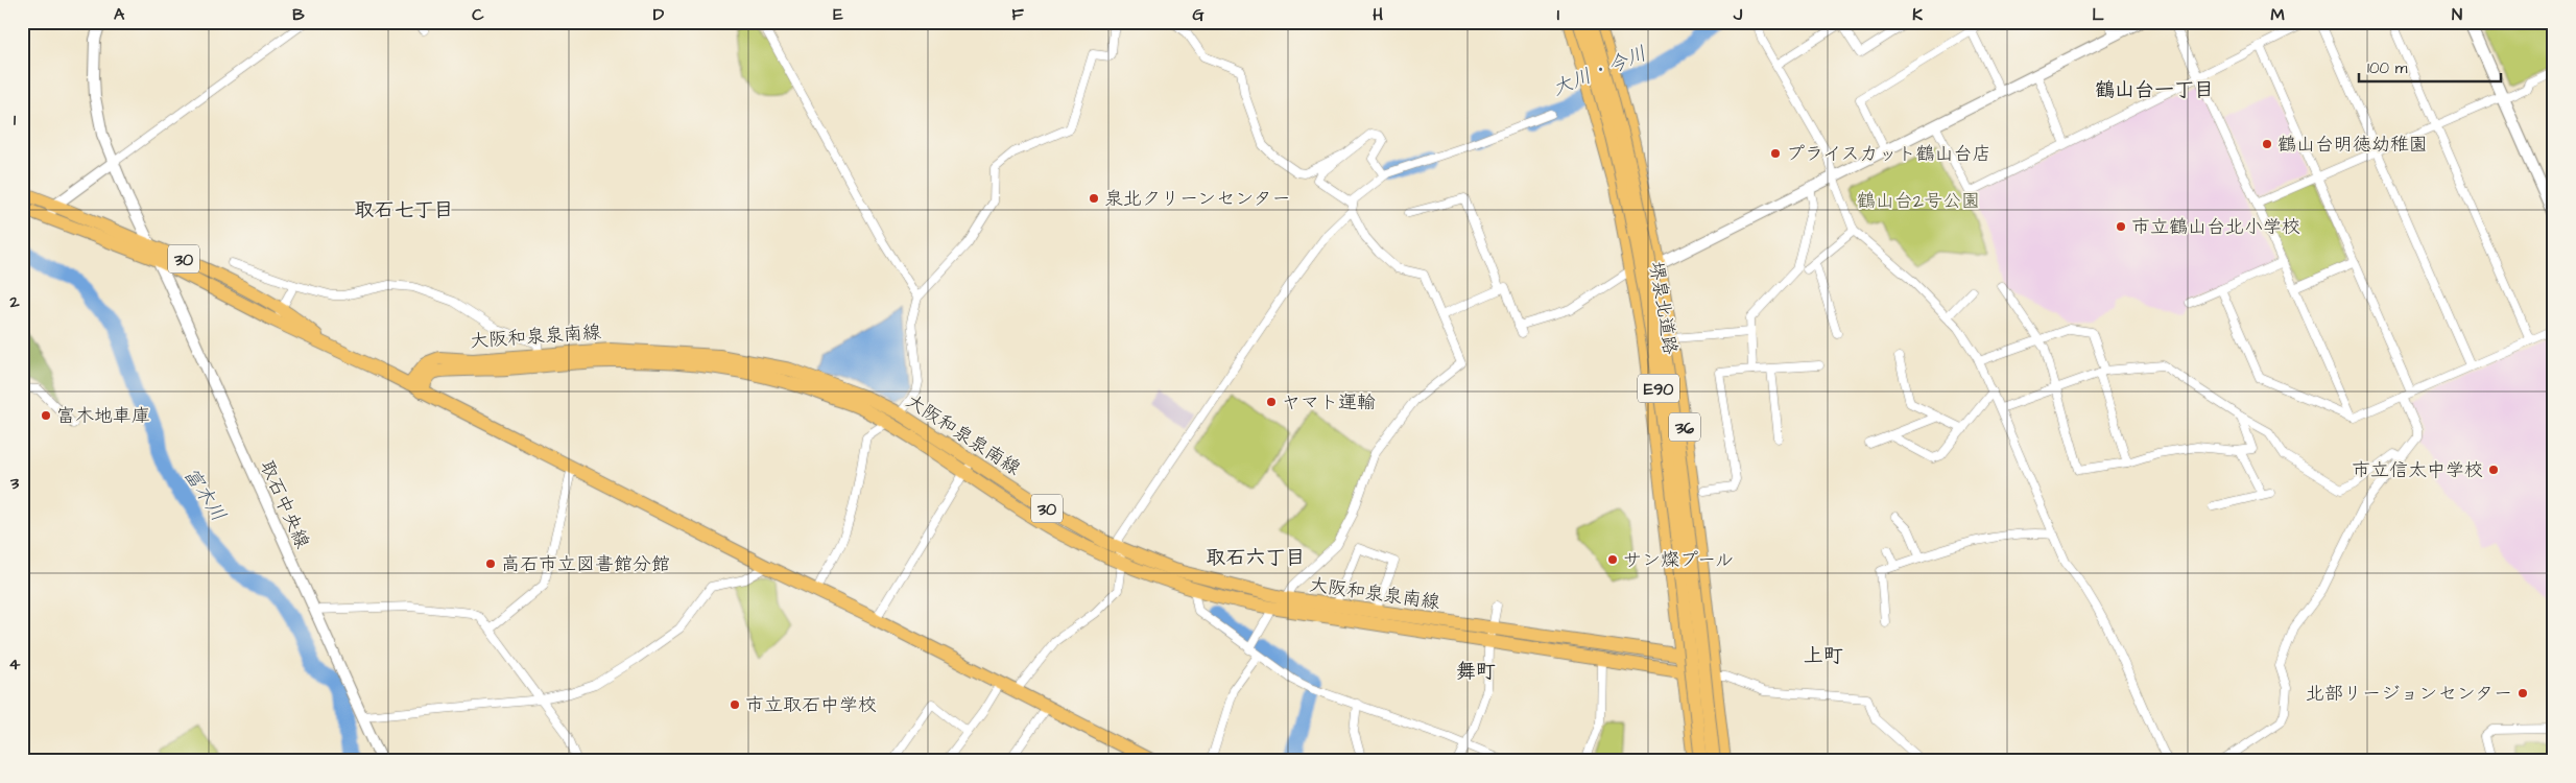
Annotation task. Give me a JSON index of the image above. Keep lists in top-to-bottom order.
{
  "streets": {
    "main road": [
      "30",
      "堺泉北道路",
      "大阪和泉泉南線",
      "E90",
      "36"
    ],
    "street": ["取石中央線"]
  },
  "crossings": [
    ["30", "大阪和泉泉南線"],
    ["30", "取石中央線"],
    ["大阪和泉泉南線", "36"]
  ],
  "districts": [
    "鶴山台一丁目",
    "取石七丁目",
    "取石六丁目",
    "上町",
    "舞町"
  ],
  "water": ["大川・今川", "富木川"],
  "parks": ["鶴山台2号公園"],
  "places": [
    "鶴山台明徳幼稚園",
    "プライスカット鶴山台店",
    "泉北クリーンセンター",
    "市立鶴山台北小学校",
    "ヤマト運輸",
    "富木地車庫",
    "市立信太中学校",
    "サン燦プール",
    "高石市立図書館分館",
    "北部リージョンセンター",
    "市立取石中学校"
  ],
  "scale_bar": "100 m",
  "grid": {
    "columns": [
      "A",
      "B",
      "C",
      "D",
      "E",
      "F",
      "G",
      "H",
      "I",
      "J",
      "K",
      "L",
      "M",
      "N"
    ],
    "rows": [
      "1",
      "2",
      "3",
      "4"
    ]
  }
}
